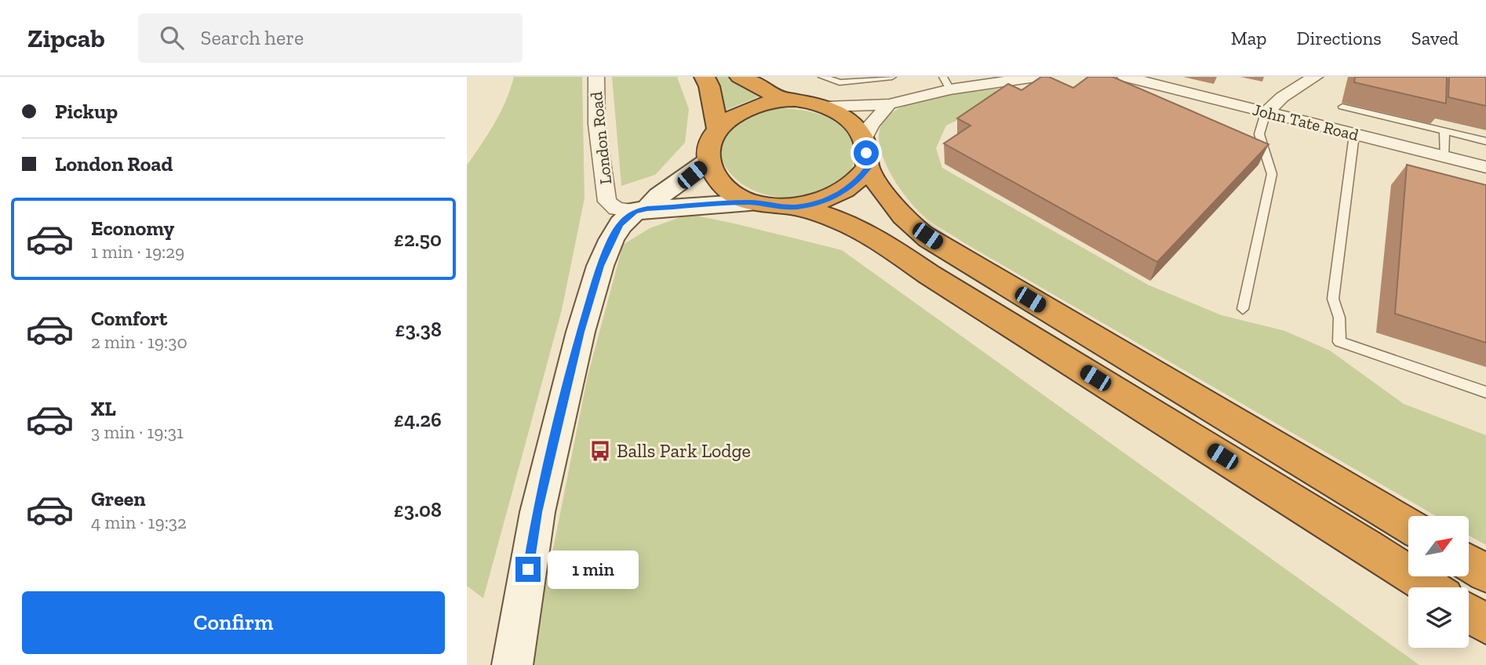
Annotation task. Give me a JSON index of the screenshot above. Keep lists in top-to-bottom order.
{
  "streets": {
    "street": ["John Tate Road", "London Road"]
  },
  "places": {
    "bus stop": ["Balls Park Lodge"]
  },
  "north": "top right",
  "page": {
    "header": "Zipcab",
    "search": "Search here",
    "nav": ["Map", "Directions", "Saved"],
    "banner": ["Pickup", "London Road"],
    "list": [
      {
        "name": "Economy",
        "note": "1 min · 19:29",
        "value": "£2.50"
      },
      {
        "name": "Comfort",
        "note": "2 min · 19:30",
        "value": "£3.38"
      },
      {
        "name": "XL",
        "note": "3 min · 19:31",
        "value": "£4.26"
      },
      {
        "name": "Green",
        "note": "4 min · 19:32",
        "value": "£3.08"
      }
    ],
    "bubble": "1 min",
    "buttons": "Confirm"
  }
}
